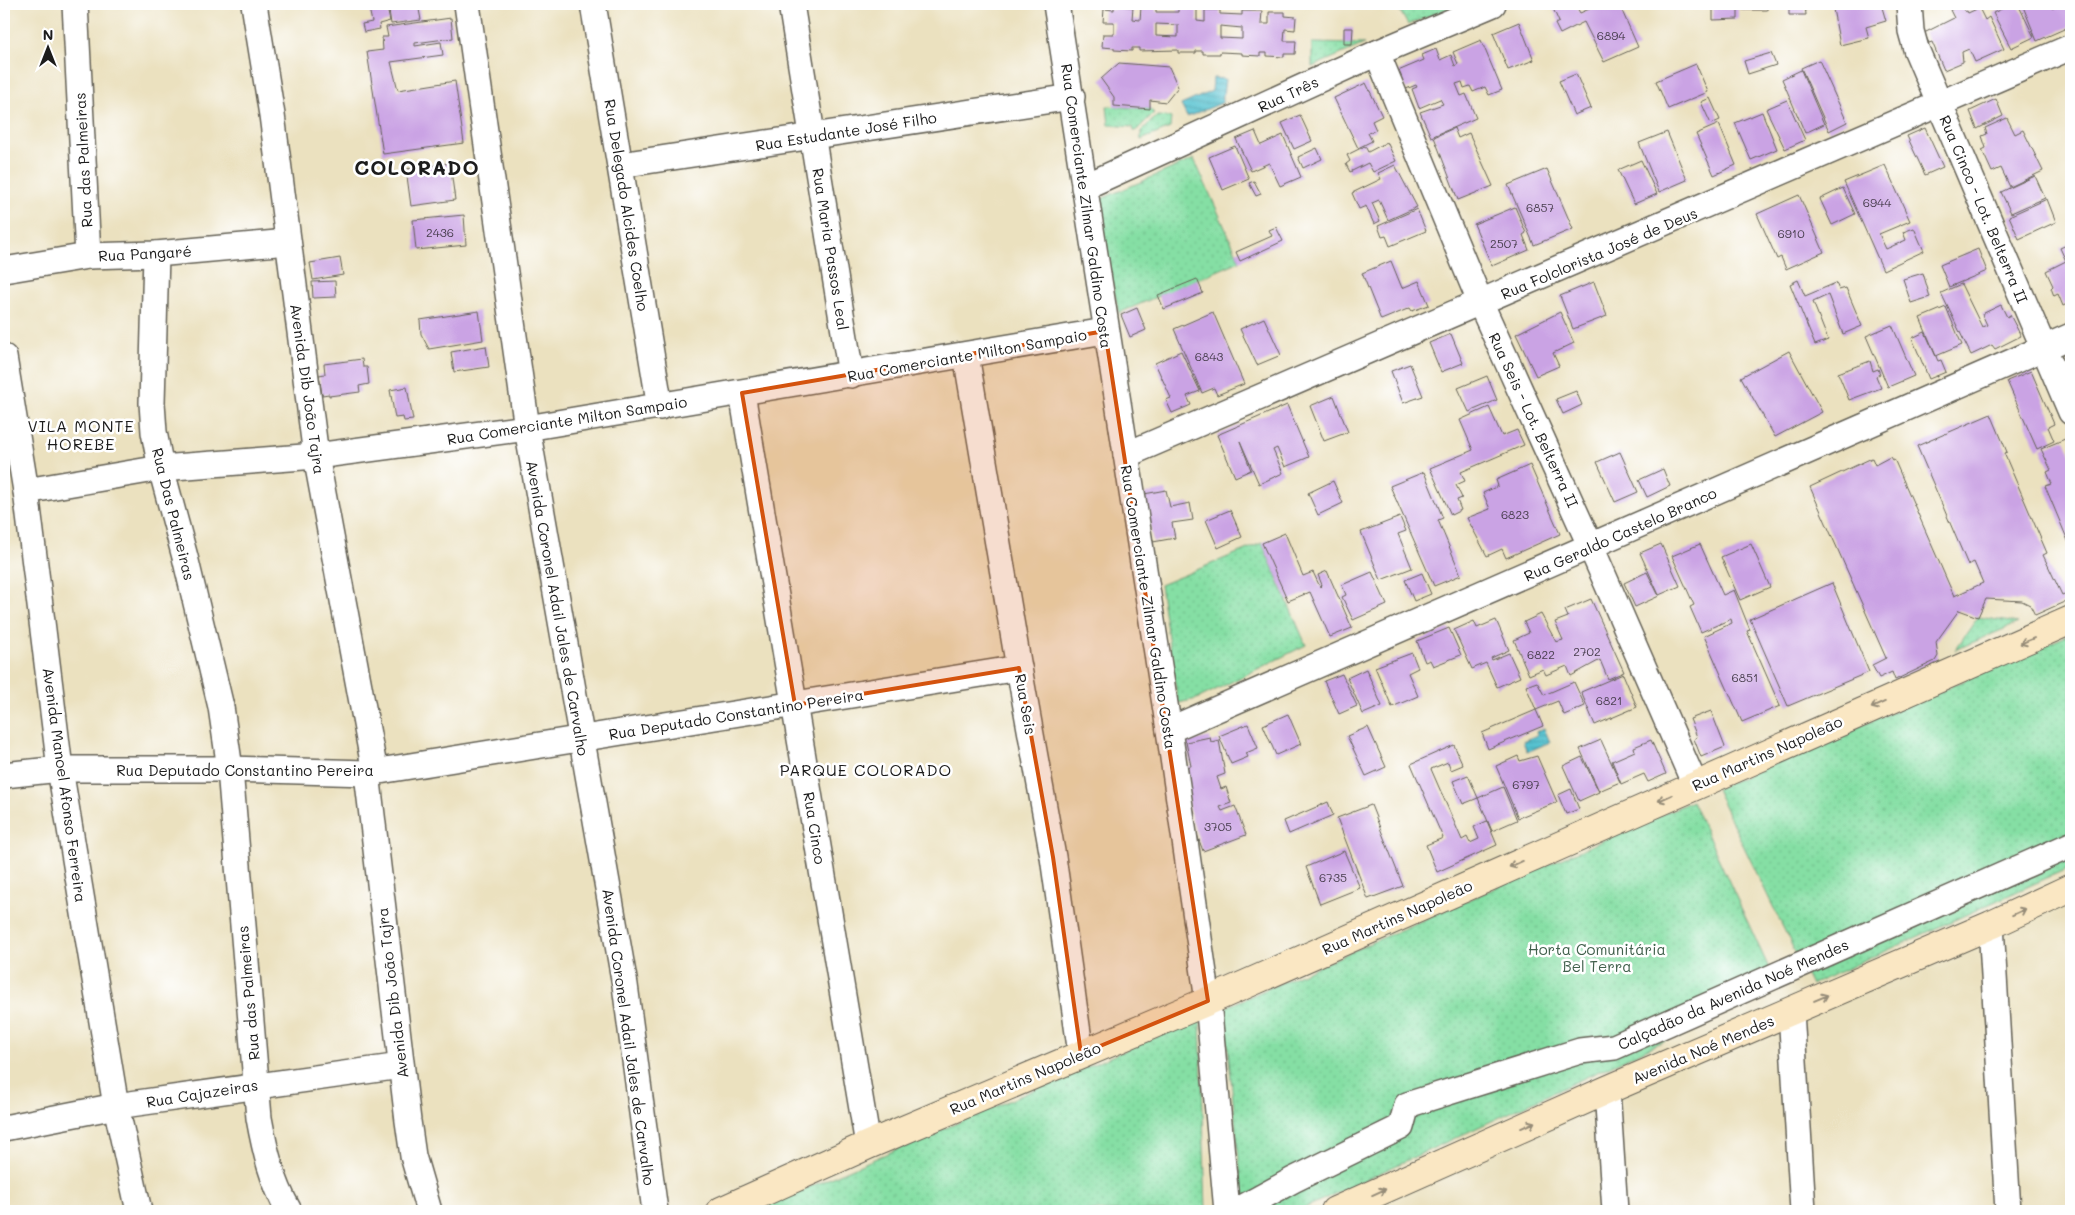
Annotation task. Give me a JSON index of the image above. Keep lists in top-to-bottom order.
{
  "streets": {
    "main road": ["Rua Martins Napoleão", "Avenida Noé Mendes"],
    "street": [
      "Rua Três",
      "Rua Estudante José Filho",
      "Rua das Palmeiras",
      "Rua Delegado Alcides Coelho",
      "Rua Comerciante Zilmar Galdino Costa",
      "Rua Cinco - Lot. Belterra II",
      "Rua Maria Passos Leal",
      "Rua Pangaré",
      "Rua Folclorista José de Deus",
      "Rua Comerciante Milton Sampaio",
      "Avenida Dib João Tajra",
      "Rua Seis - Lot. Belterra II",
      "Rua Das Palmeiras",
      "Rua Geraldo Castelo Branco",
      "Avenida Coronel Adail Jales de Carvalho",
      "Rua Seis",
      "Rua Deputado Constantino Pereira",
      "Avenida Manoel Afonso Ferreira",
      "Rua Cinco",
      "Calçadão da Avenida Noé Mendes",
      "Rua Cajazeiras"
    ]
  },
  "crossings": [
    ["Rua Três", "Rua Comerciante Zilmar Galdino Costa"],
    ["Rua Três", "Rua Seis - Lot. Belterra II"],
    ["Rua Estudante José Filho", "Rua Delegado Alcides Coelho"],
    ["Rua Estudante José Filho", "Rua Comerciante Zilmar Galdino Costa"],
    ["Rua Estudante José Filho", "Rua Maria Passos Leal"],
    ["Rua das Palmeiras", "Rua Pangaré"],
    ["Rua das Palmeiras", "Rua Das Palmeiras"],
    ["Rua das Palmeiras", "Rua Deputado Constantino Pereira"],
    ["Rua das Palmeiras", "Rua Cajazeiras"],
    ["Rua Delegado Alcides Coelho", "Rua Comerciante Milton Sampaio"],
    ["Rua Comerciante Zilmar Galdino Costa", "Rua Folclorista José de Deus"],
    ["Rua Comerciante Zilmar Galdino Costa", "Rua Comerciante Milton Sampaio"],
    ["Rua Comerciante Zilmar Galdino Costa", "Rua Geraldo Castelo Branco"],
    ["Rua Comerciante Zilmar Galdino Costa", "Rua Martins Napoleão"],
    ["Rua Comerciante Zilmar Galdino Costa", "Calçadão da Avenida Noé Mendes"],
    ["Rua Cinco - Lot. Belterra II", "Rua Folclorista José de Deus"],
    ["Rua Cinco - Lot. Belterra II", "Rua Geraldo Castelo Branco"],
    ["Rua Maria Passos Leal", "Rua Comerciante Milton Sampaio"],
    ["Rua Pangaré", "Avenida Dib João Tajra"],
    ["Rua Pangaré", "Rua Das Palmeiras"],
    ["Rua Folclorista José de Deus", "Rua Seis - Lot. Belterra II"],
    ["Rua Comerciante Milton Sampaio", "Avenida Dib João Tajra"],
    ["Rua Comerciante Milton Sampaio", "Rua Das Palmeiras"],
    ["Rua Comerciante Milton Sampaio", "Avenida Coronel Adail Jales de Carvalho"],
    ["Rua Comerciante Milton Sampaio", "Rua Seis"],
    ["Rua Comerciante Milton Sampaio", "Avenida Manoel Afonso Ferreira"],
    ["Rua Comerciante Milton Sampaio", "Rua Cinco"],
    ["Avenida Dib João Tajra", "Rua Deputado Constantino Pereira"],
    ["Avenida Dib João Tajra", "Rua Cajazeiras"],
    ["Rua Seis - Lot. Belterra II", "Rua Geraldo Castelo Branco"],
    ["Rua Seis - Lot. Belterra II", "Rua Martins Napoleão"],
    ["Rua Das Palmeiras", "Rua Deputado Constantino Pereira"],
    ["Avenida Coronel Adail Jales de Carvalho", "Rua Deputado Constantino Pereira"],
    ["Rua Seis", "Rua Deputado Constantino Pereira"],
    ["Rua Seis", "Rua Martins Napoleão"],
    ["Rua Deputado Constantino Pereira", "Avenida Manoel Afonso Ferreira"],
    ["Rua Deputado Constantino Pereira", "Rua Cinco"],
    ["Rua Martins Napoleão", "Rua Cinco"],
    ["Avenida Manoel Afonso Ferreira", "Rua Cajazeiras"]
  ],
  "one_way": ["Rua Martins Napoleão", "Avenida Noé Mendes"],
  "districts": ["COLORADO", "VILA MONTE HOREBE", "PARQUE COLORADO"],
  "parks": ["Horta Comunitária Bel Terra"],
  "house_numbers": [
    "6894",
    "6944",
    "6857",
    "2436",
    "6910",
    "2507",
    "6843",
    "6823",
    "2702",
    "6822",
    "6851",
    "6821",
    "6797",
    "3705",
    "6735"
  ],
  "north": "top"
}
